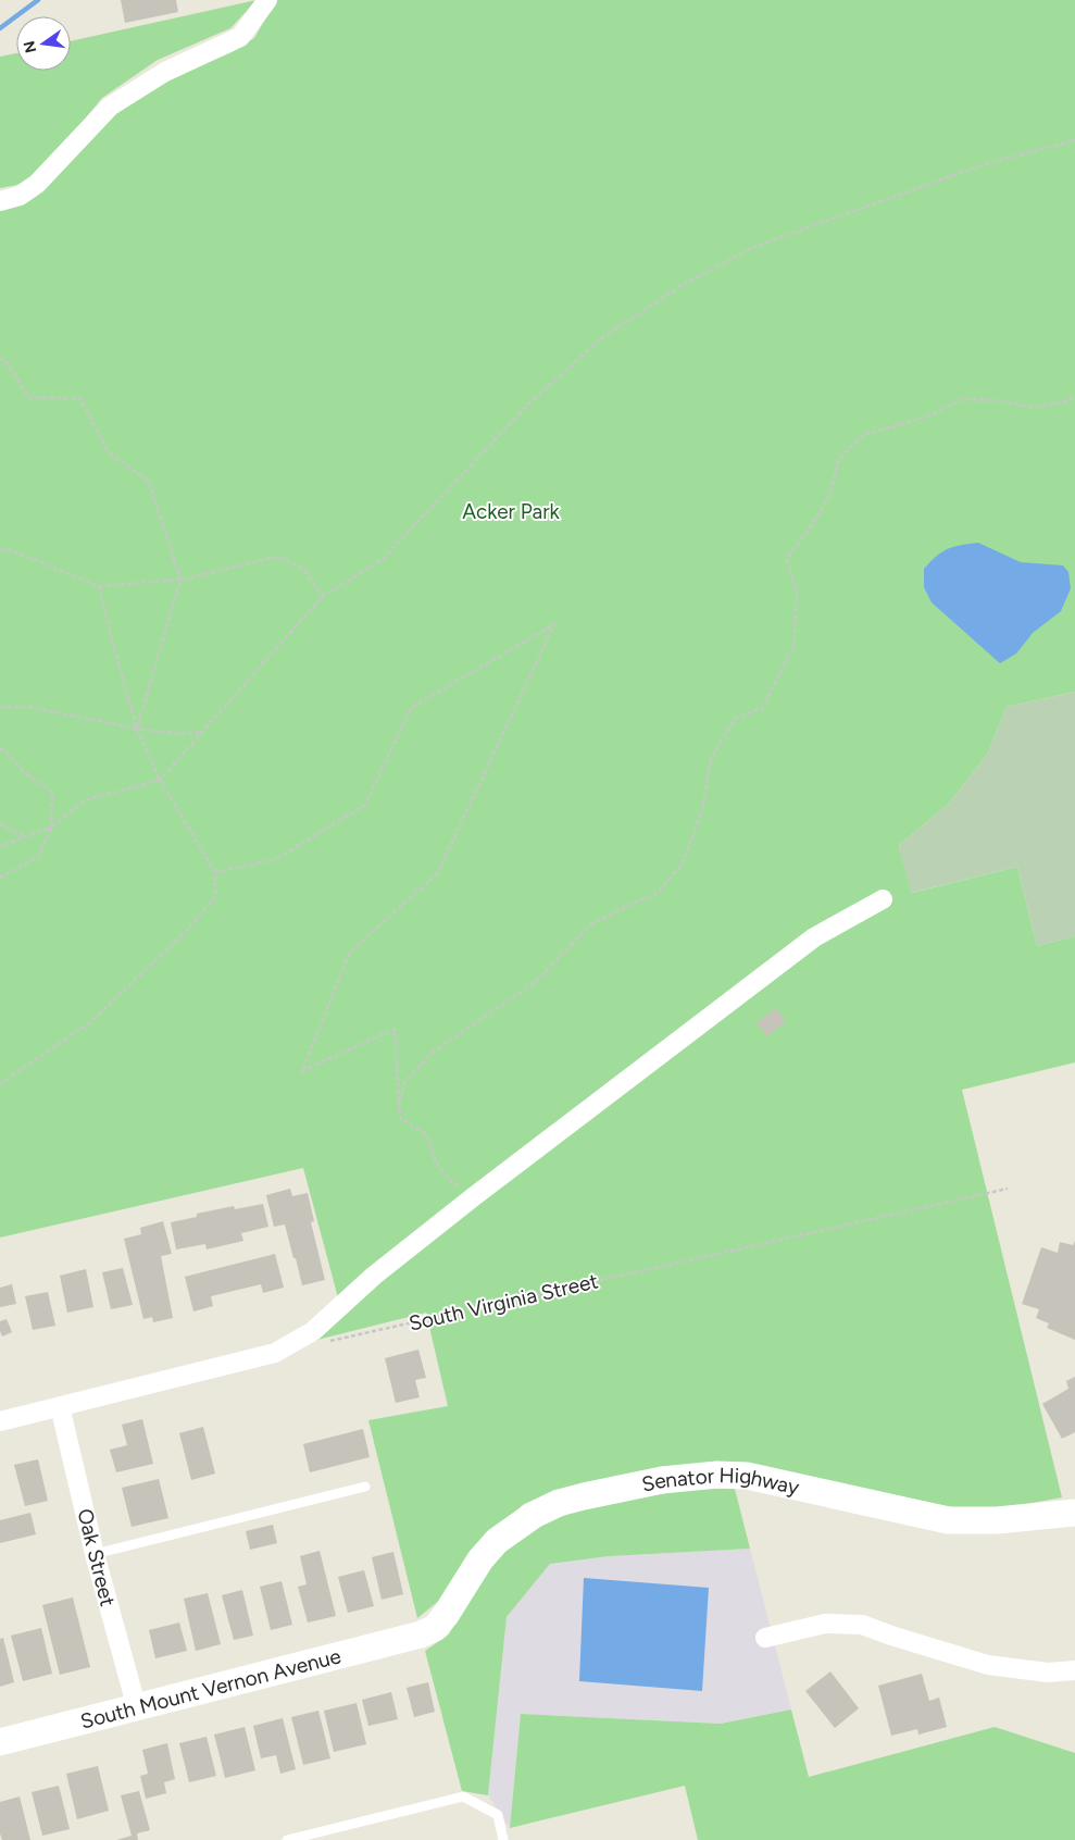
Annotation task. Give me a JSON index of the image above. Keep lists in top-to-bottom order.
{
  "streets": {
    "street": ["Senator Highway", "Oak Street", "South Mount Vernon Avenue"],
    "path": ["South Virginia Street"]
  },
  "crossings": [
    ["Senator Highway", "South Mount Vernon Avenue"],
    ["Oak Street", "South Mount Vernon Avenue"]
  ],
  "parks": ["Acker Park"],
  "north": "left"
}
